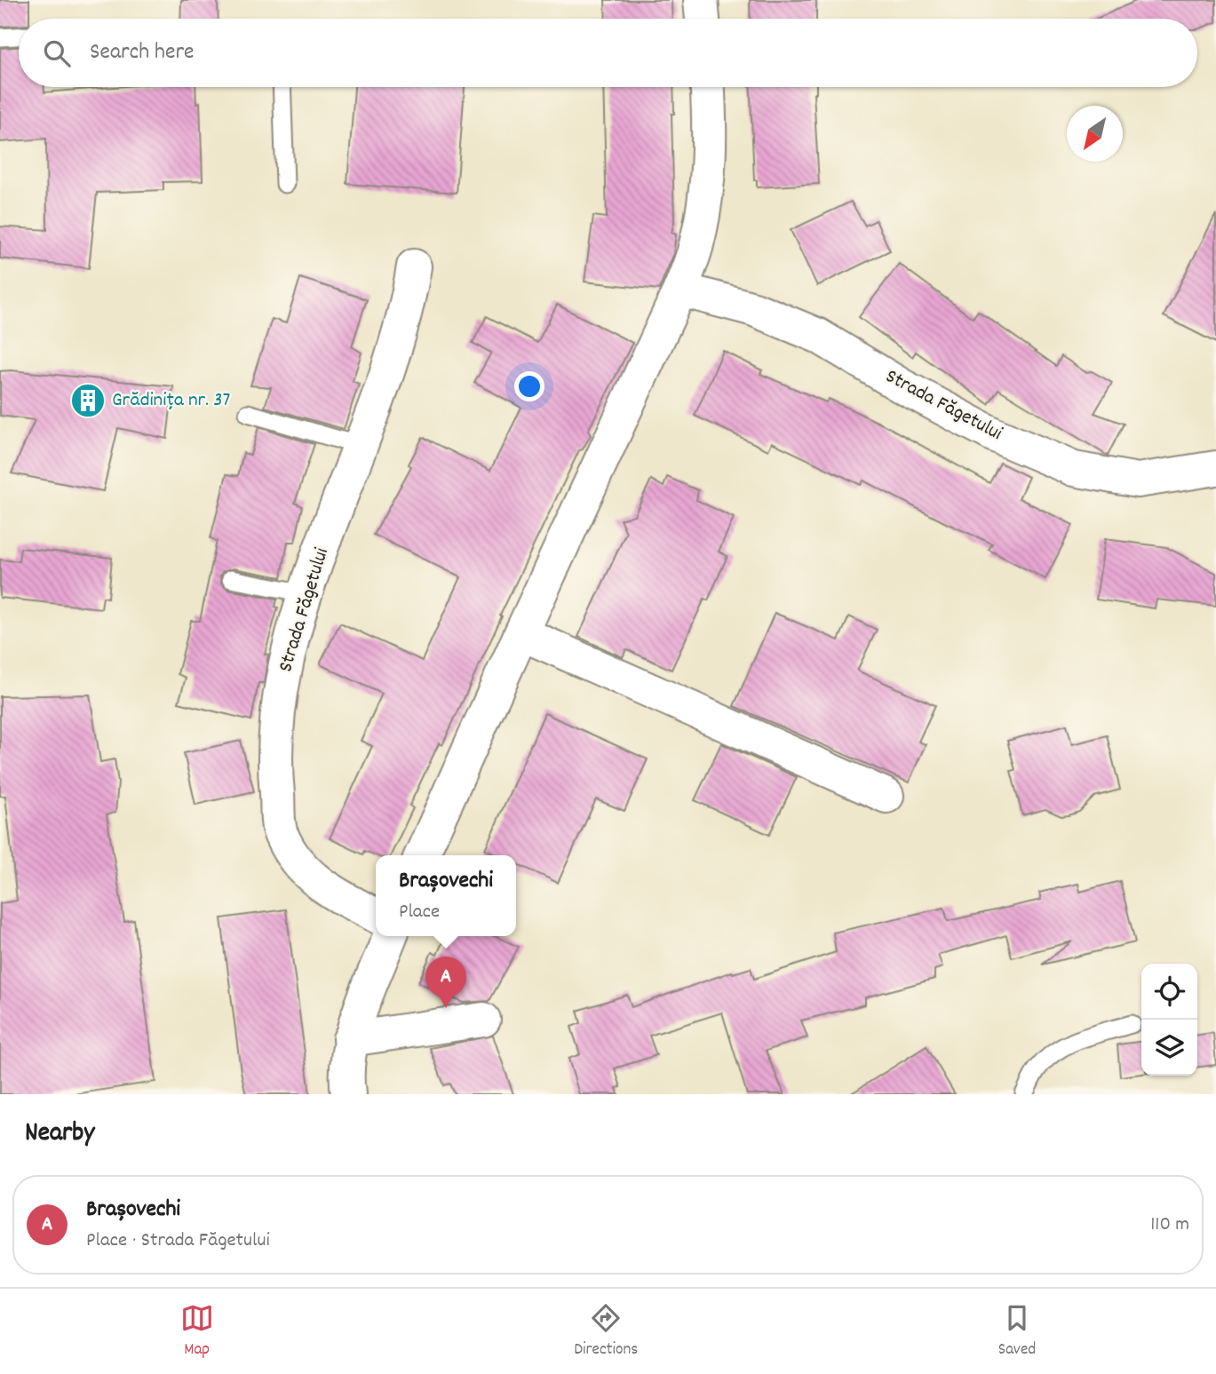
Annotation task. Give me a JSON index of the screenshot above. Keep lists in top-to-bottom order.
{
  "streets": {
    "street": ["Strada Făgetului"]
  },
  "places": {
    "building": ["Grădinița nr. 37"]
  },
  "north": "bottom left",
  "page": {
    "search": "Search here",
    "popup": ["Brașovechi", "Place"],
    "pins": "A",
    "heading": "Nearby",
    "list": [
      {
        "mark": "A",
        "name": "Brașovechi",
        "note": "Place · Strada Făgetului",
        "value": "110 m"
      }
    ],
    "nav": ["Map", "Directions", "Saved"]
  }
}
